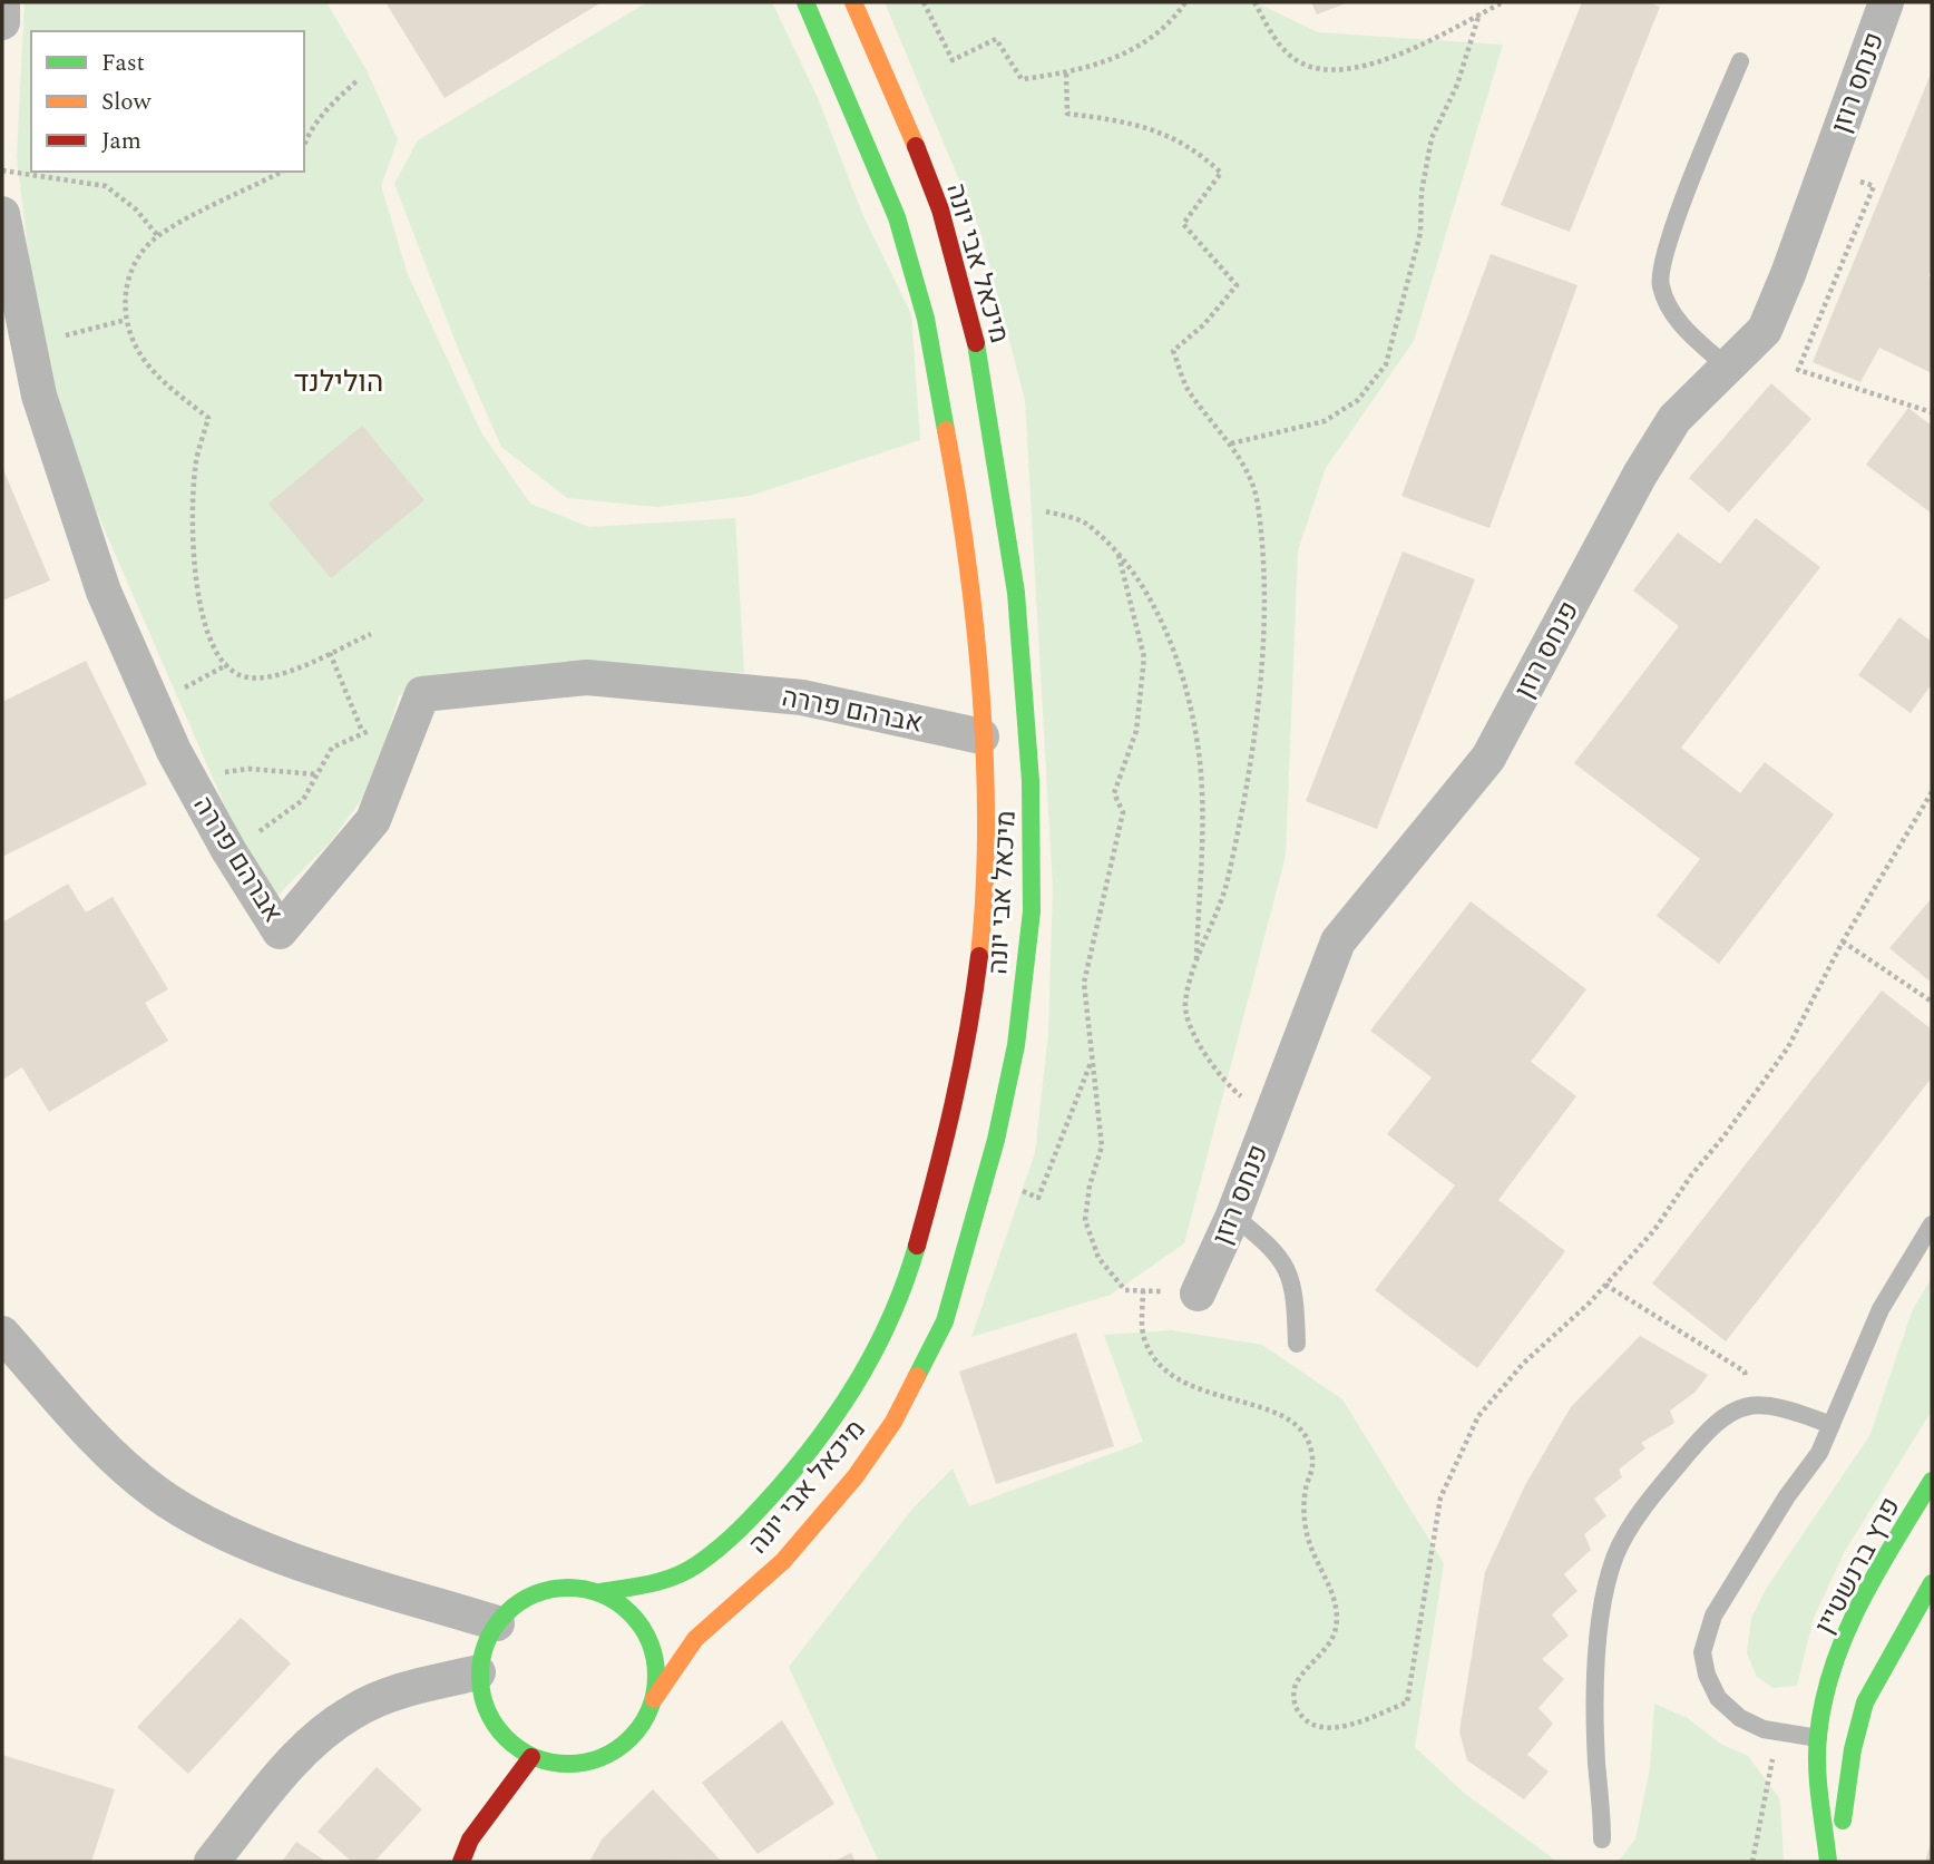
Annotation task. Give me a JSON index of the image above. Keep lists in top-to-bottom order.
{
  "streets": {
    "street": [
      "פנחס רוזן",
      "מיכאל אבי יונה",
      "אברהם פררה",
      "פרץ ברנשטיין"
    ]
  },
  "crossings": [
    ["מיכאל אבי יונה", "אברהם פררה"]
  ],
  "districts": ["הולילנד"],
  "legend": ["Fast", "Slow", "Jam"]
}
